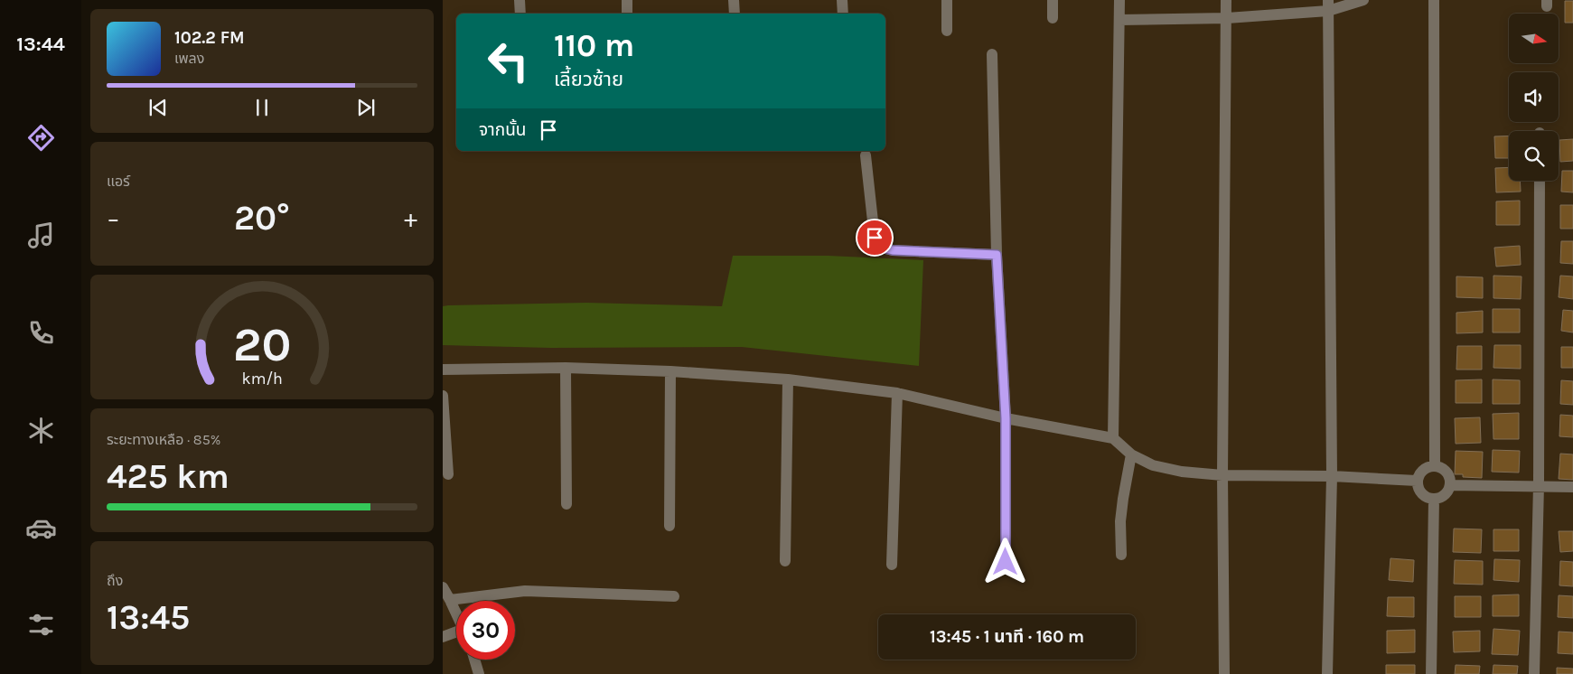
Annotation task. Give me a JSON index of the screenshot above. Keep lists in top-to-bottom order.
{
  "north": "right",
  "page": {
    "tabs": "13:44",
    "turn": ["110 m", "เลี้ยวซ้าย"],
    "song": ["102.2 FM", "เพลง"],
    "then": "จากนั้น",
    "tile": [
      "แอร์",
      ["ระยะทางเหลือ · 85%", "425 km"],
      ["ถึง", "13:45"]
    ],
    "heat": ["−", "20°", "+"],
    "limit": "30",
    "trip": "13:45 · 1 นาที · 160 m",
    "gauge": ["20", "km/h"]
  }
}
